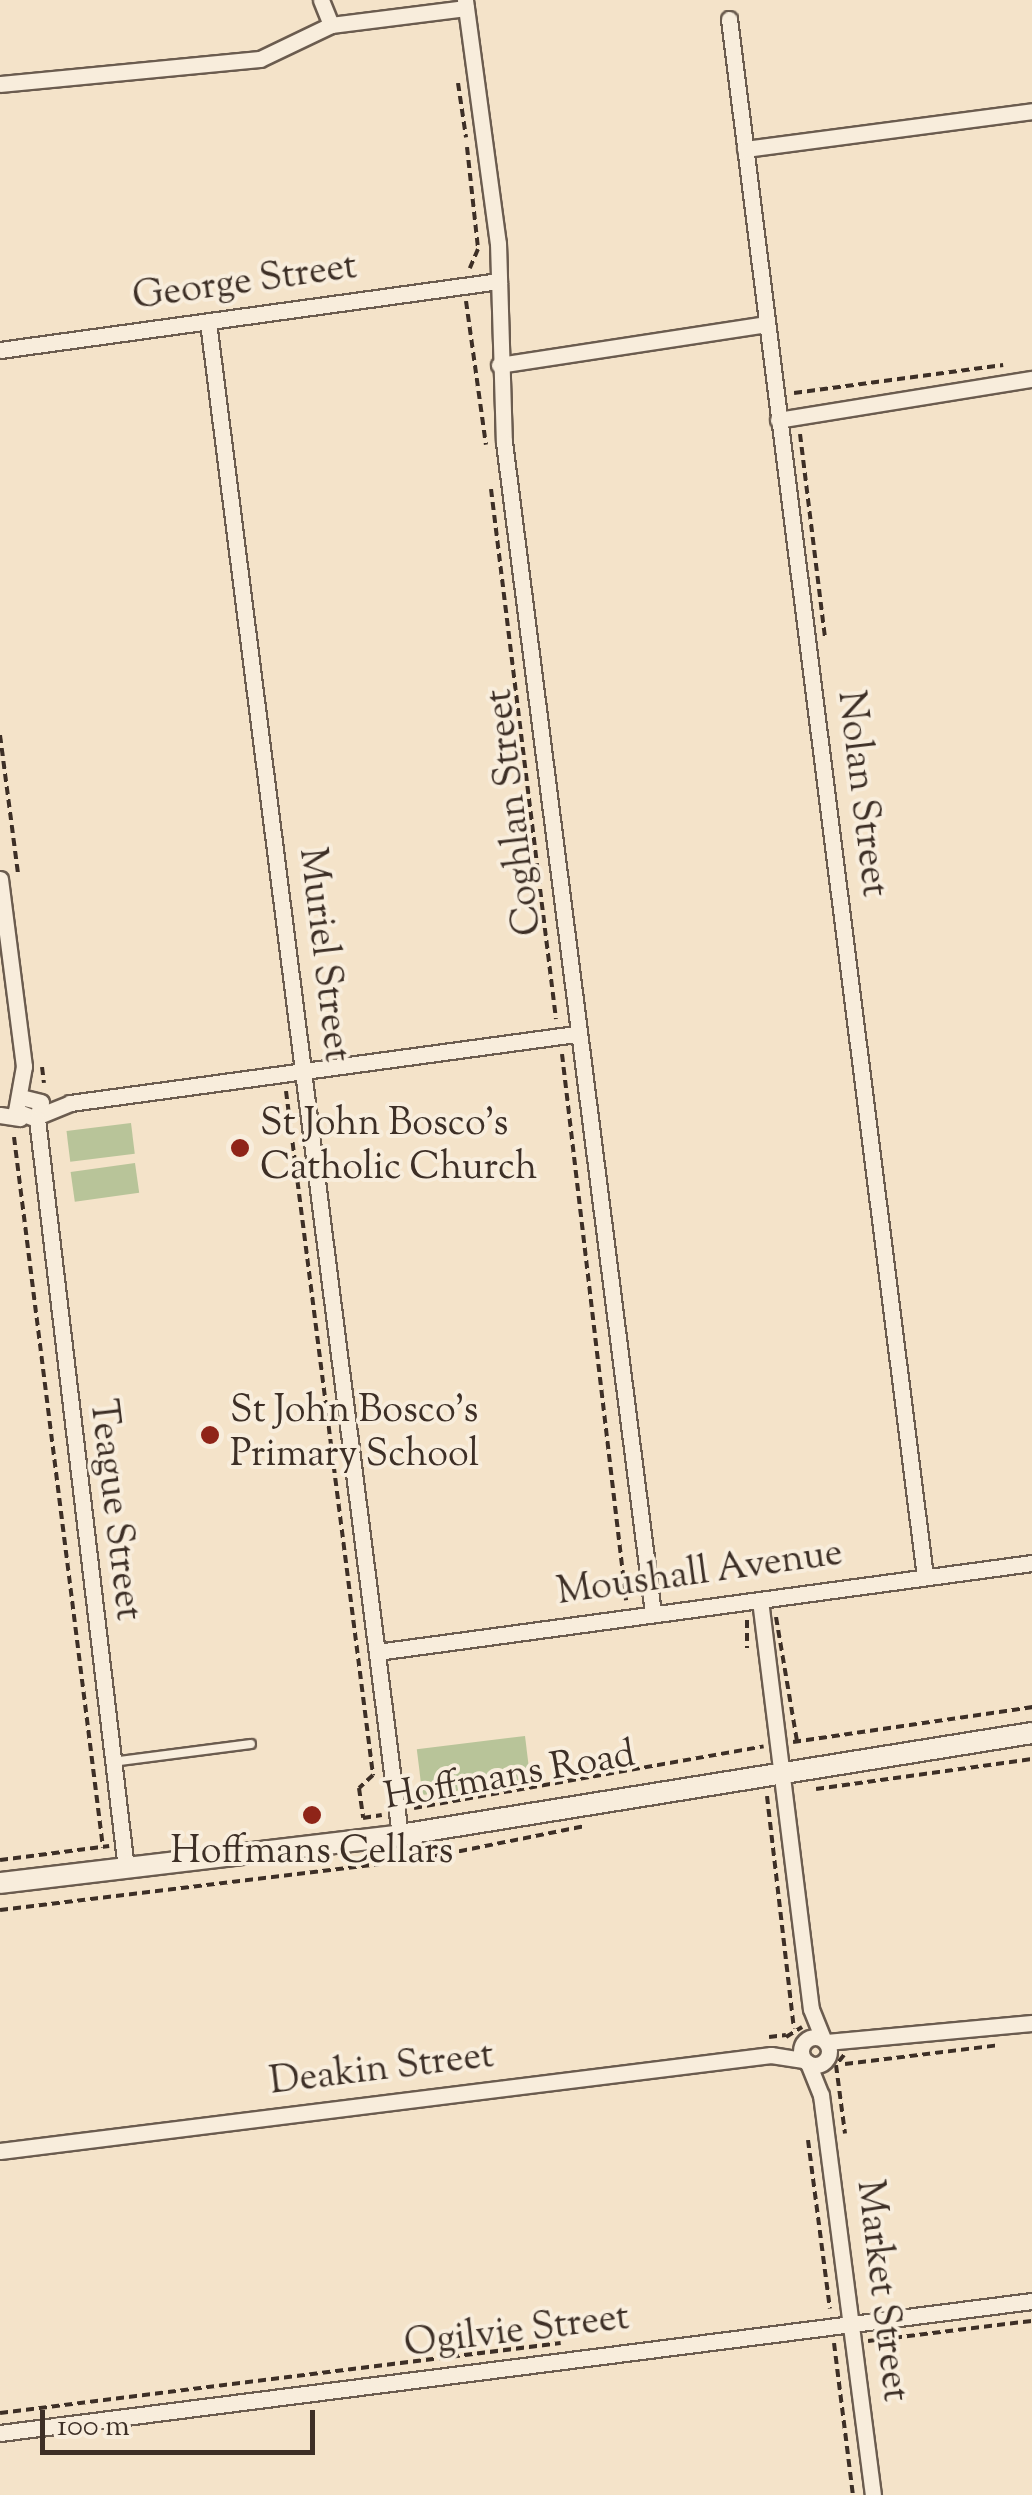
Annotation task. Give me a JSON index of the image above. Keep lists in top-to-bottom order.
{
  "streets": {
    "main road": ["Hoffmans Road"],
    "street": [
      "George Street",
      "Nolan Street",
      "Coghlan Street",
      "Muriel Street",
      "Teague Street",
      "Moushall Avenue",
      "Deakin Street",
      "Market Street",
      "Ogilvie Street"
    ]
  },
  "crossings": [
    ["George Street", "Coghlan Street"],
    ["George Street", "Muriel Street"],
    ["Nolan Street", "Moushall Avenue"],
    ["Coghlan Street", "Moushall Avenue"],
    ["Muriel Street", "Moushall Avenue"],
    ["Muriel Street", "Hoffmans Road"],
    ["Teague Street", "Hoffmans Road"],
    ["Moushall Avenue", "Market Street"],
    ["Hoffmans Road", "Market Street"],
    ["Deakin Street", "Market Street"],
    ["Market Street", "Ogilvie Street"]
  ],
  "places": ["St John Bosco's Catholic Church", "St John Bosco's Primary School", "Hoffmans Cellars"],
  "scale_bar": "100 m"
}
